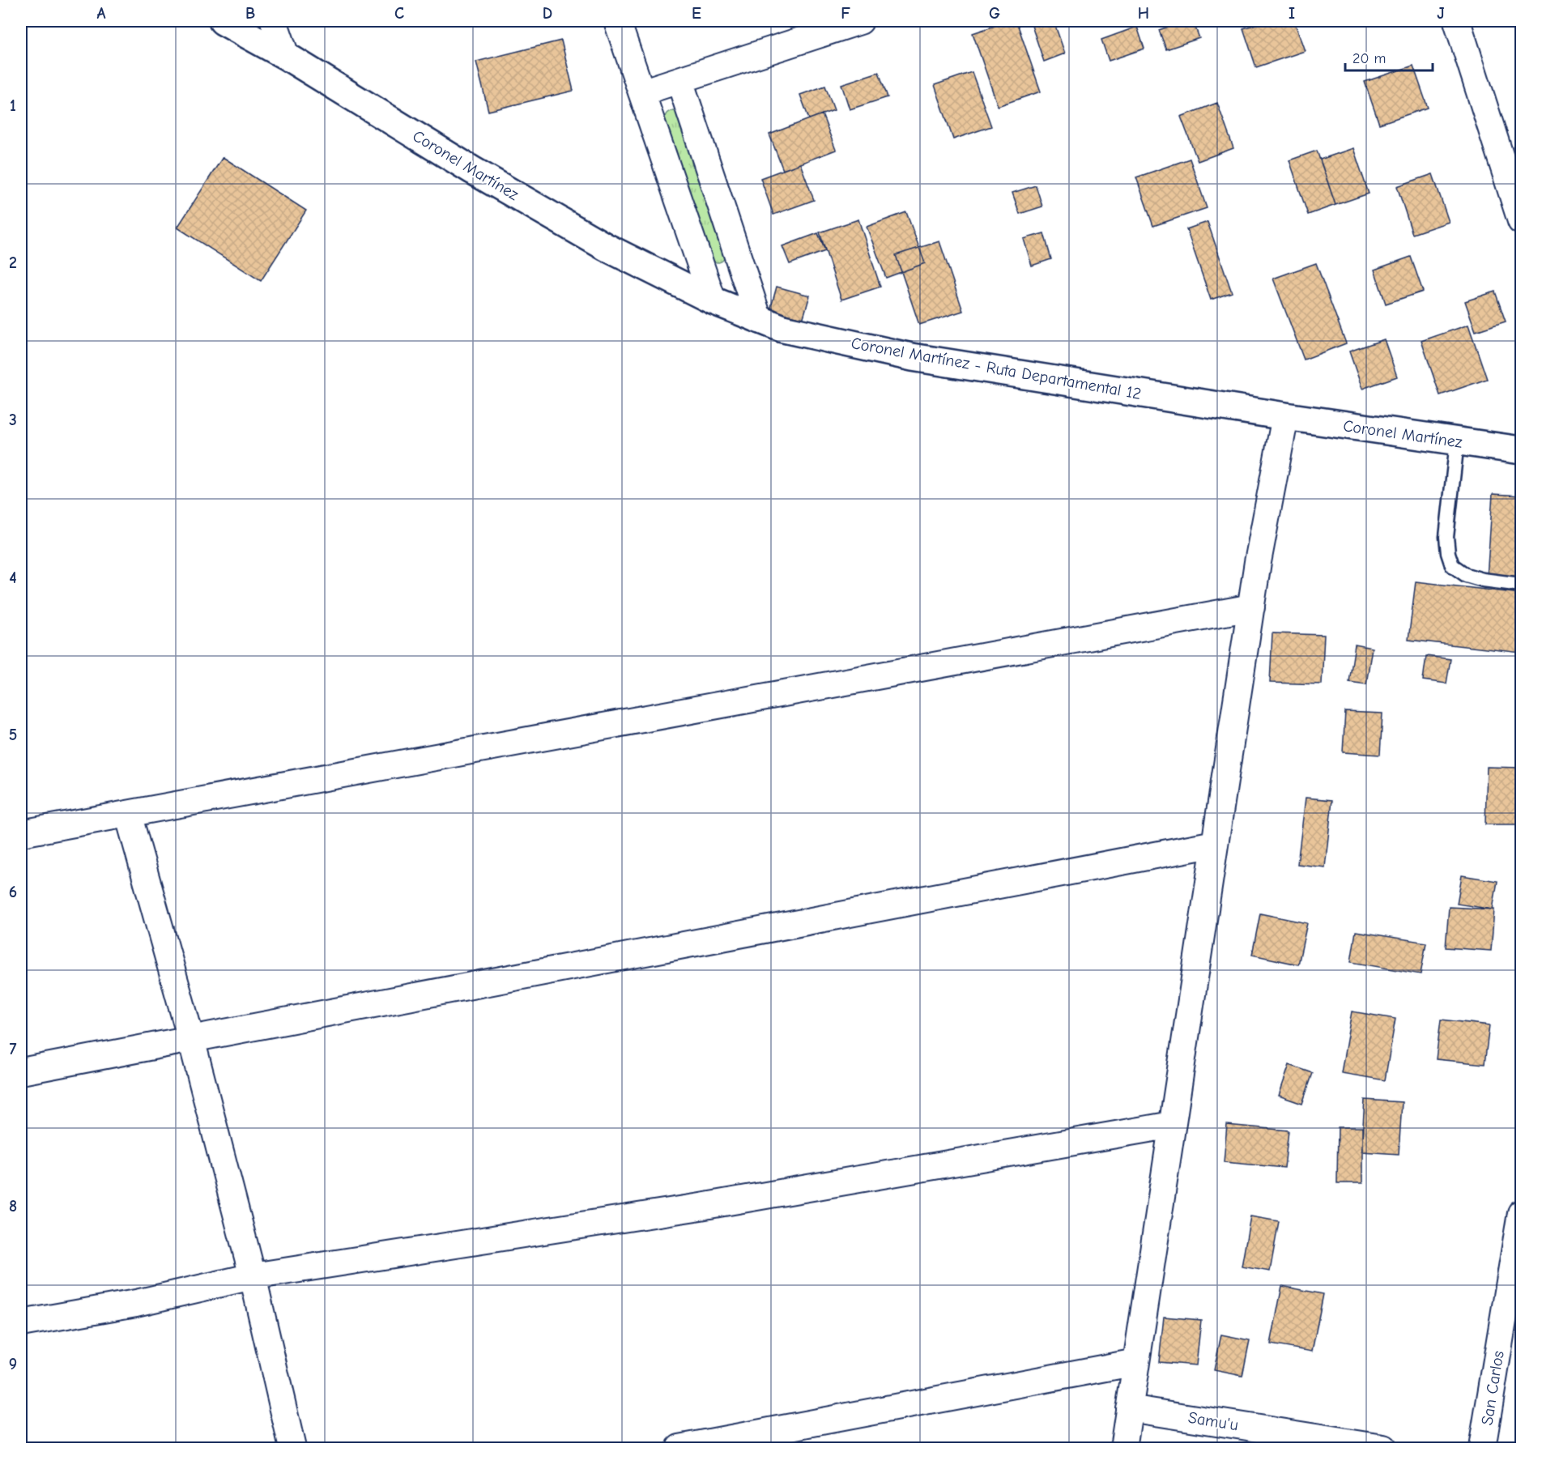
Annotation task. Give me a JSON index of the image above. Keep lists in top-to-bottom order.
{
  "streets": {
    "main road": ["Coronel Martínez", "Coronel Martínez - Ruta Departamental 12"],
    "street": ["San Carlos", "Samu'u"]
  },
  "crossings": [
    ["Coronel Martínez", "Coronel Martínez - Ruta Departamental 12"]
  ],
  "scale_bar": "20 m",
  "grid": {
    "columns": [
      "A",
      "B",
      "C",
      "D",
      "E",
      "F",
      "G",
      "H",
      "I",
      "J"
    ],
    "rows": [
      "1",
      "2",
      "3",
      "4",
      "5",
      "6",
      "7",
      "8",
      "9"
    ]
  }
}
